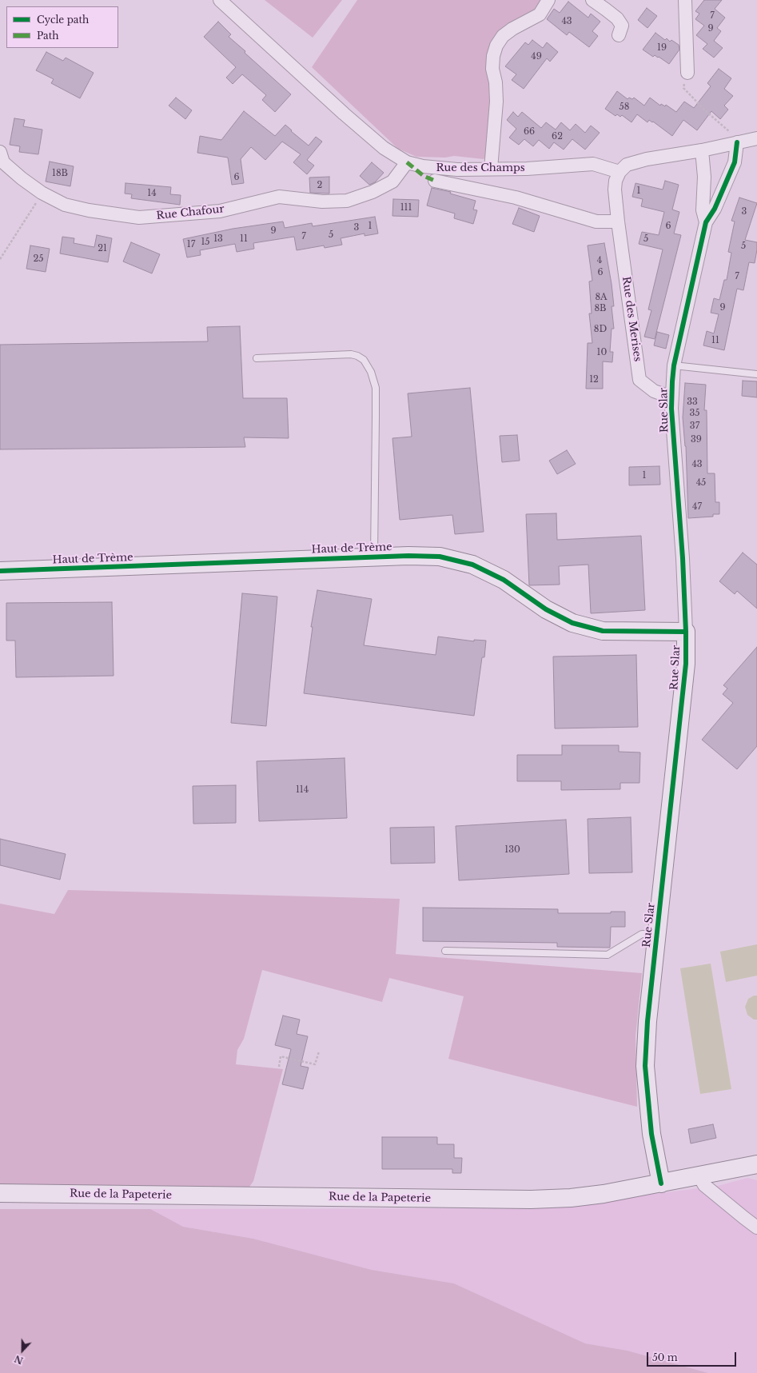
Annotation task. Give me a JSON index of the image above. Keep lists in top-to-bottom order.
{
  "streets": {
    "street": [
      "Rue des Champs",
      "Rue Chafour",
      "Rue des Merises",
      "Rue Slar",
      "Haut de Trème",
      "Rue de la Papeterie"
    ]
  },
  "crossings": [
    ["Rue des Champs", "Rue Chafour"],
    ["Rue des Champs", "Rue des Merises"],
    ["Rue des Merises", "Rue Slar"],
    ["Rue Slar", "Haut de Trème"],
    ["Rue Slar", "Rue de la Papeterie"]
  ],
  "house_numbers": [
    "7",
    "43",
    "9",
    "19",
    "49",
    "58",
    "66",
    "62",
    "18B",
    "6",
    "2",
    "1",
    "14",
    "111",
    "3",
    "1",
    "6",
    "3",
    "9",
    "5",
    "7",
    "13",
    "11",
    "5",
    "15",
    "17",
    "5",
    "21",
    "25",
    "4",
    "6",
    "7",
    "8A",
    "9",
    "8B",
    "8D",
    "11",
    "10",
    "12",
    "33",
    "35",
    "37",
    "39",
    "43",
    "1",
    "45",
    "47",
    "114",
    "130"
  ],
  "legend": ["Cycle path", "Path"],
  "scale_bar": "50 m",
  "north": "bottom"
}
